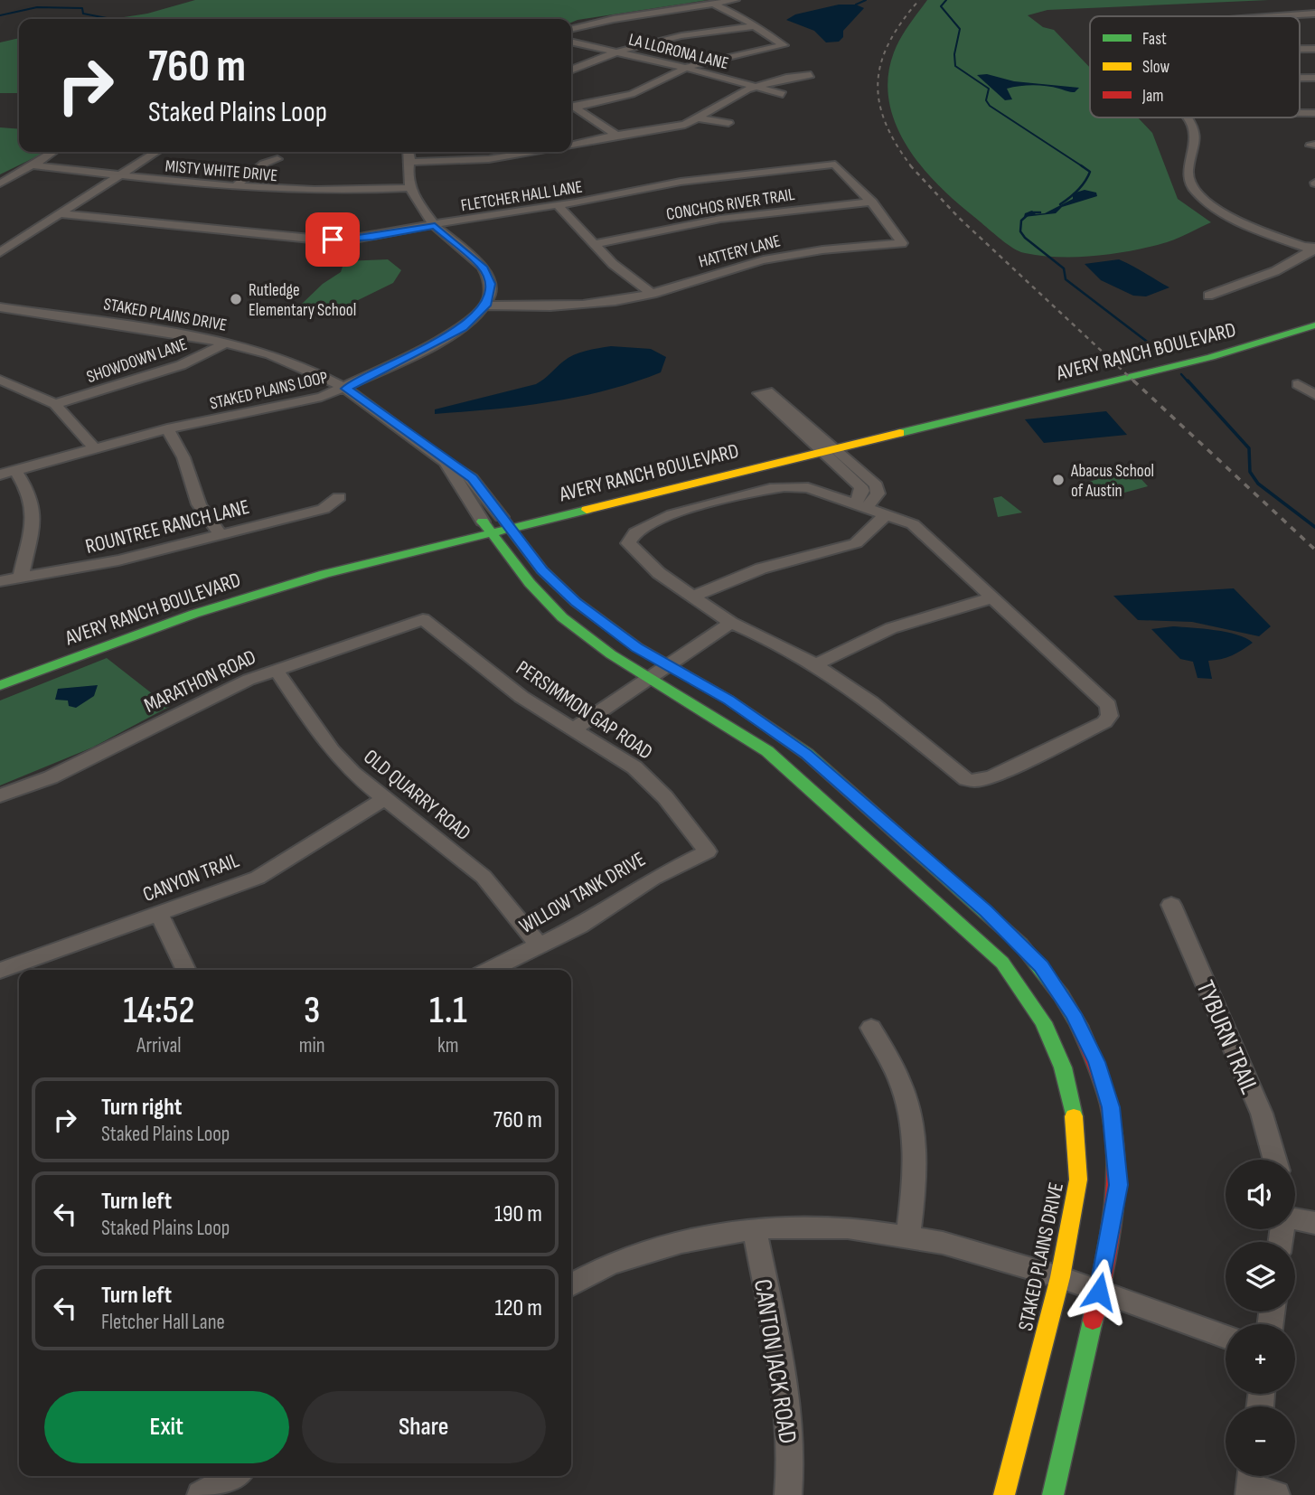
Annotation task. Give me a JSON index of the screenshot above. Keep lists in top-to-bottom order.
{
  "streets": {
    "main road": ["STAKED PLAINS DRIVE", "AVERY RANCH BOULEVARD"],
    "street": [
      "LA LLORONA LANE",
      "MISTY WHITE DRIVE",
      "FLETCHER HALL LANE",
      "CONCHOS RIVER TRAIL",
      "HATTERY LANE",
      "SHOWDOWN LANE",
      "STAKED PLAINS LOOP",
      "ROUNTREE RANCH LANE",
      "MARATHON ROAD",
      "PERSIMMON GAP ROAD",
      "OLD QUARRY ROAD",
      "CANYON TRAIL",
      "WILLOW TANK DRIVE",
      "TYBURN TRAIL",
      "CANTON JACK ROAD"
    ]
  },
  "crossings": [
    ["FLETCHER HALL LANE", "HATTERY LANE"],
    ["CONCHOS RIVER TRAIL", "HATTERY LANE"],
    ["HATTERY LANE", "STAKED PLAINS LOOP"],
    ["STAKED PLAINS DRIVE", "AVERY RANCH BOULEVARD"],
    ["STAKED PLAINS DRIVE", "SHOWDOWN LANE"],
    ["STAKED PLAINS DRIVE", "STAKED PLAINS LOOP"],
    ["MARATHON ROAD", "PERSIMMON GAP ROAD"],
    ["MARATHON ROAD", "OLD QUARRY ROAD"],
    ["PERSIMMON GAP ROAD", "WILLOW TANK DRIVE"],
    ["OLD QUARRY ROAD", "CANYON TRAIL"],
    ["OLD QUARRY ROAD", "WILLOW TANK DRIVE"]
  ],
  "places": ["Rutledge Elementary School", "Abacus School of Austin"],
  "legend": ["Fast", "Slow", "Jam"],
  "page": {
    "turn": ["760 m", "Staked Plains Loop"],
    "eta": [
      "14:52",
      "Arrival",
      "3",
      "min",
      "1.1",
      "km"
    ],
    "list": [
      {
        "name": "Turn right",
        "note": "Staked Plains Loop",
        "value": "760 m"
      },
      {
        "name": "Turn left",
        "note": "Staked Plains Loop",
        "value": "190 m"
      },
      {
        "name": "Turn left",
        "note": "Fletcher Hall Lane",
        "value": "120 m"
      }
    ],
    "map_buttons": ["+", "−"],
    "buttons": ["Exit", "Share"]
  }
}
